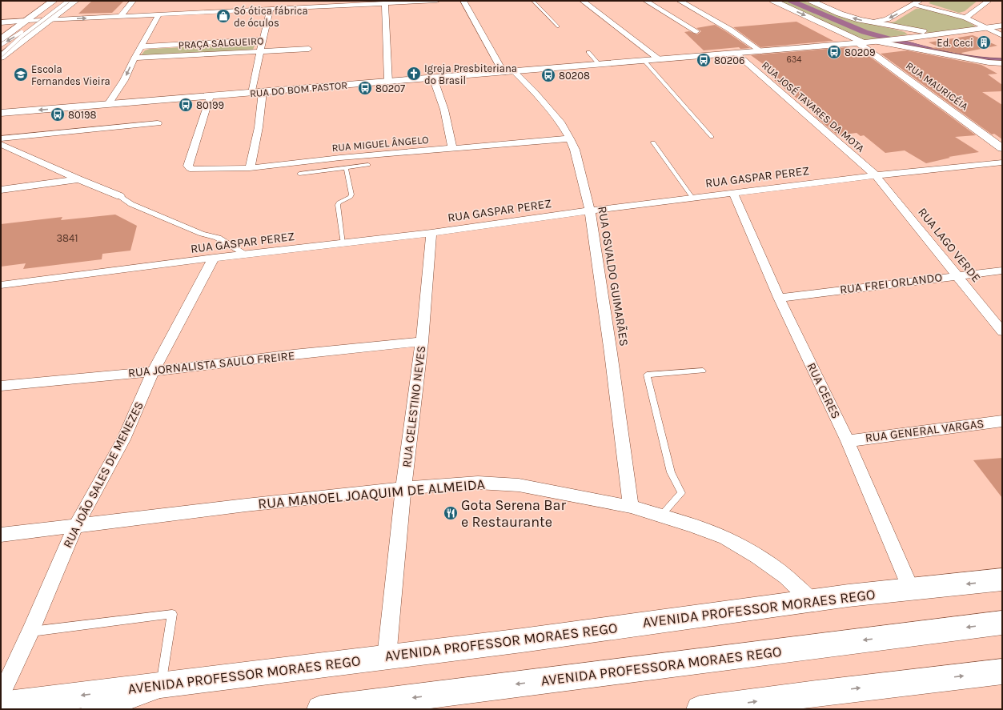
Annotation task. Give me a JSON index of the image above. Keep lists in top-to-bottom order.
{
  "streets": {
    "main road": ["AVENIDA PROFESSOR MORAES REGO", "AVENIDA PROFESSORA MORAES REGO"],
    "street": [
      "PRAÇA SALGUEIRO",
      "RUA MAURICÉIA",
      "RUA DO BOM PASTOR",
      "RUA JOSÉ TAVARES DA MOTA",
      "RUA MIGUEL ÂNGELO",
      "RUA GASPAR PEREZ",
      "RUA LAGO VERDE",
      "RUA OSVALDO GUIMARÃES",
      "RUA FREI ORLANDO",
      "RUA JORNALISTA SAULO FREIRE",
      "RUA CERES",
      "RUA CELESTINO NEVES",
      "RUA GENERAL VARGAS",
      "RUA JOÃO SALES DE MENEZES",
      "RUA MANOEL JOAQUIM DE ALMEIDA"
    ]
  },
  "crossings": [
    ["RUA MAURICÉIA", "RUA DO BOM PASTOR"],
    ["RUA DO BOM PASTOR", "RUA JOSÉ TAVARES DA MOTA"],
    ["RUA DO BOM PASTOR", "RUA MIGUEL ÂNGELO"],
    ["RUA DO BOM PASTOR", "RUA OSVALDO GUIMARÃES"],
    ["RUA JOSÉ TAVARES DA MOTA", "RUA GASPAR PEREZ"],
    ["RUA JOSÉ TAVARES DA MOTA", "RUA LAGO VERDE"],
    ["RUA MIGUEL ÂNGELO", "RUA OSVALDO GUIMARÃES"],
    ["RUA GASPAR PEREZ", "RUA LAGO VERDE"],
    ["RUA GASPAR PEREZ", "RUA OSVALDO GUIMARÃES"],
    ["RUA GASPAR PEREZ", "RUA CERES"],
    ["RUA GASPAR PEREZ", "RUA CELESTINO NEVES"],
    ["RUA GASPAR PEREZ", "RUA JOÃO SALES DE MENEZES"],
    ["RUA LAGO VERDE", "RUA FREI ORLANDO"],
    ["RUA OSVALDO GUIMARÃES", "RUA MANOEL JOAQUIM DE ALMEIDA"],
    ["RUA FREI ORLANDO", "RUA CERES"],
    ["RUA JORNALISTA SAULO FREIRE", "RUA CELESTINO NEVES"],
    ["RUA JORNALISTA SAULO FREIRE", "RUA JOÃO SALES DE MENEZES"],
    ["RUA CERES", "RUA GENERAL VARGAS"],
    ["RUA CERES", "AVENIDA PROFESSOR MORAES REGO"],
    ["RUA CELESTINO NEVES", "RUA MANOEL JOAQUIM DE ALMEIDA"],
    ["RUA CELESTINO NEVES", "AVENIDA PROFESSOR MORAES REGO"],
    ["RUA JOÃO SALES DE MENEZES", "RUA MANOEL JOAQUIM DE ALMEIDA"],
    ["RUA MANOEL JOAQUIM DE ALMEIDA", "AVENIDA PROFESSOR MORAES REGO"]
  ],
  "places": {
    "shop": ["Só ótica fábrica de óculos"],
    "building": ["Ed. Ceci"],
    "bus stop": [
      "80209",
      "80206",
      "80208",
      "80207",
      "80199",
      "80198"
    ],
    "church": ["Igreja Presbiteriana do Brasil"],
    "school or university": ["Escola Fernandes Vieira"],
    "restaurant": ["Gota Serena Bar e Restaurante"]
  },
  "house_numbers": ["634", "3841"]
}
